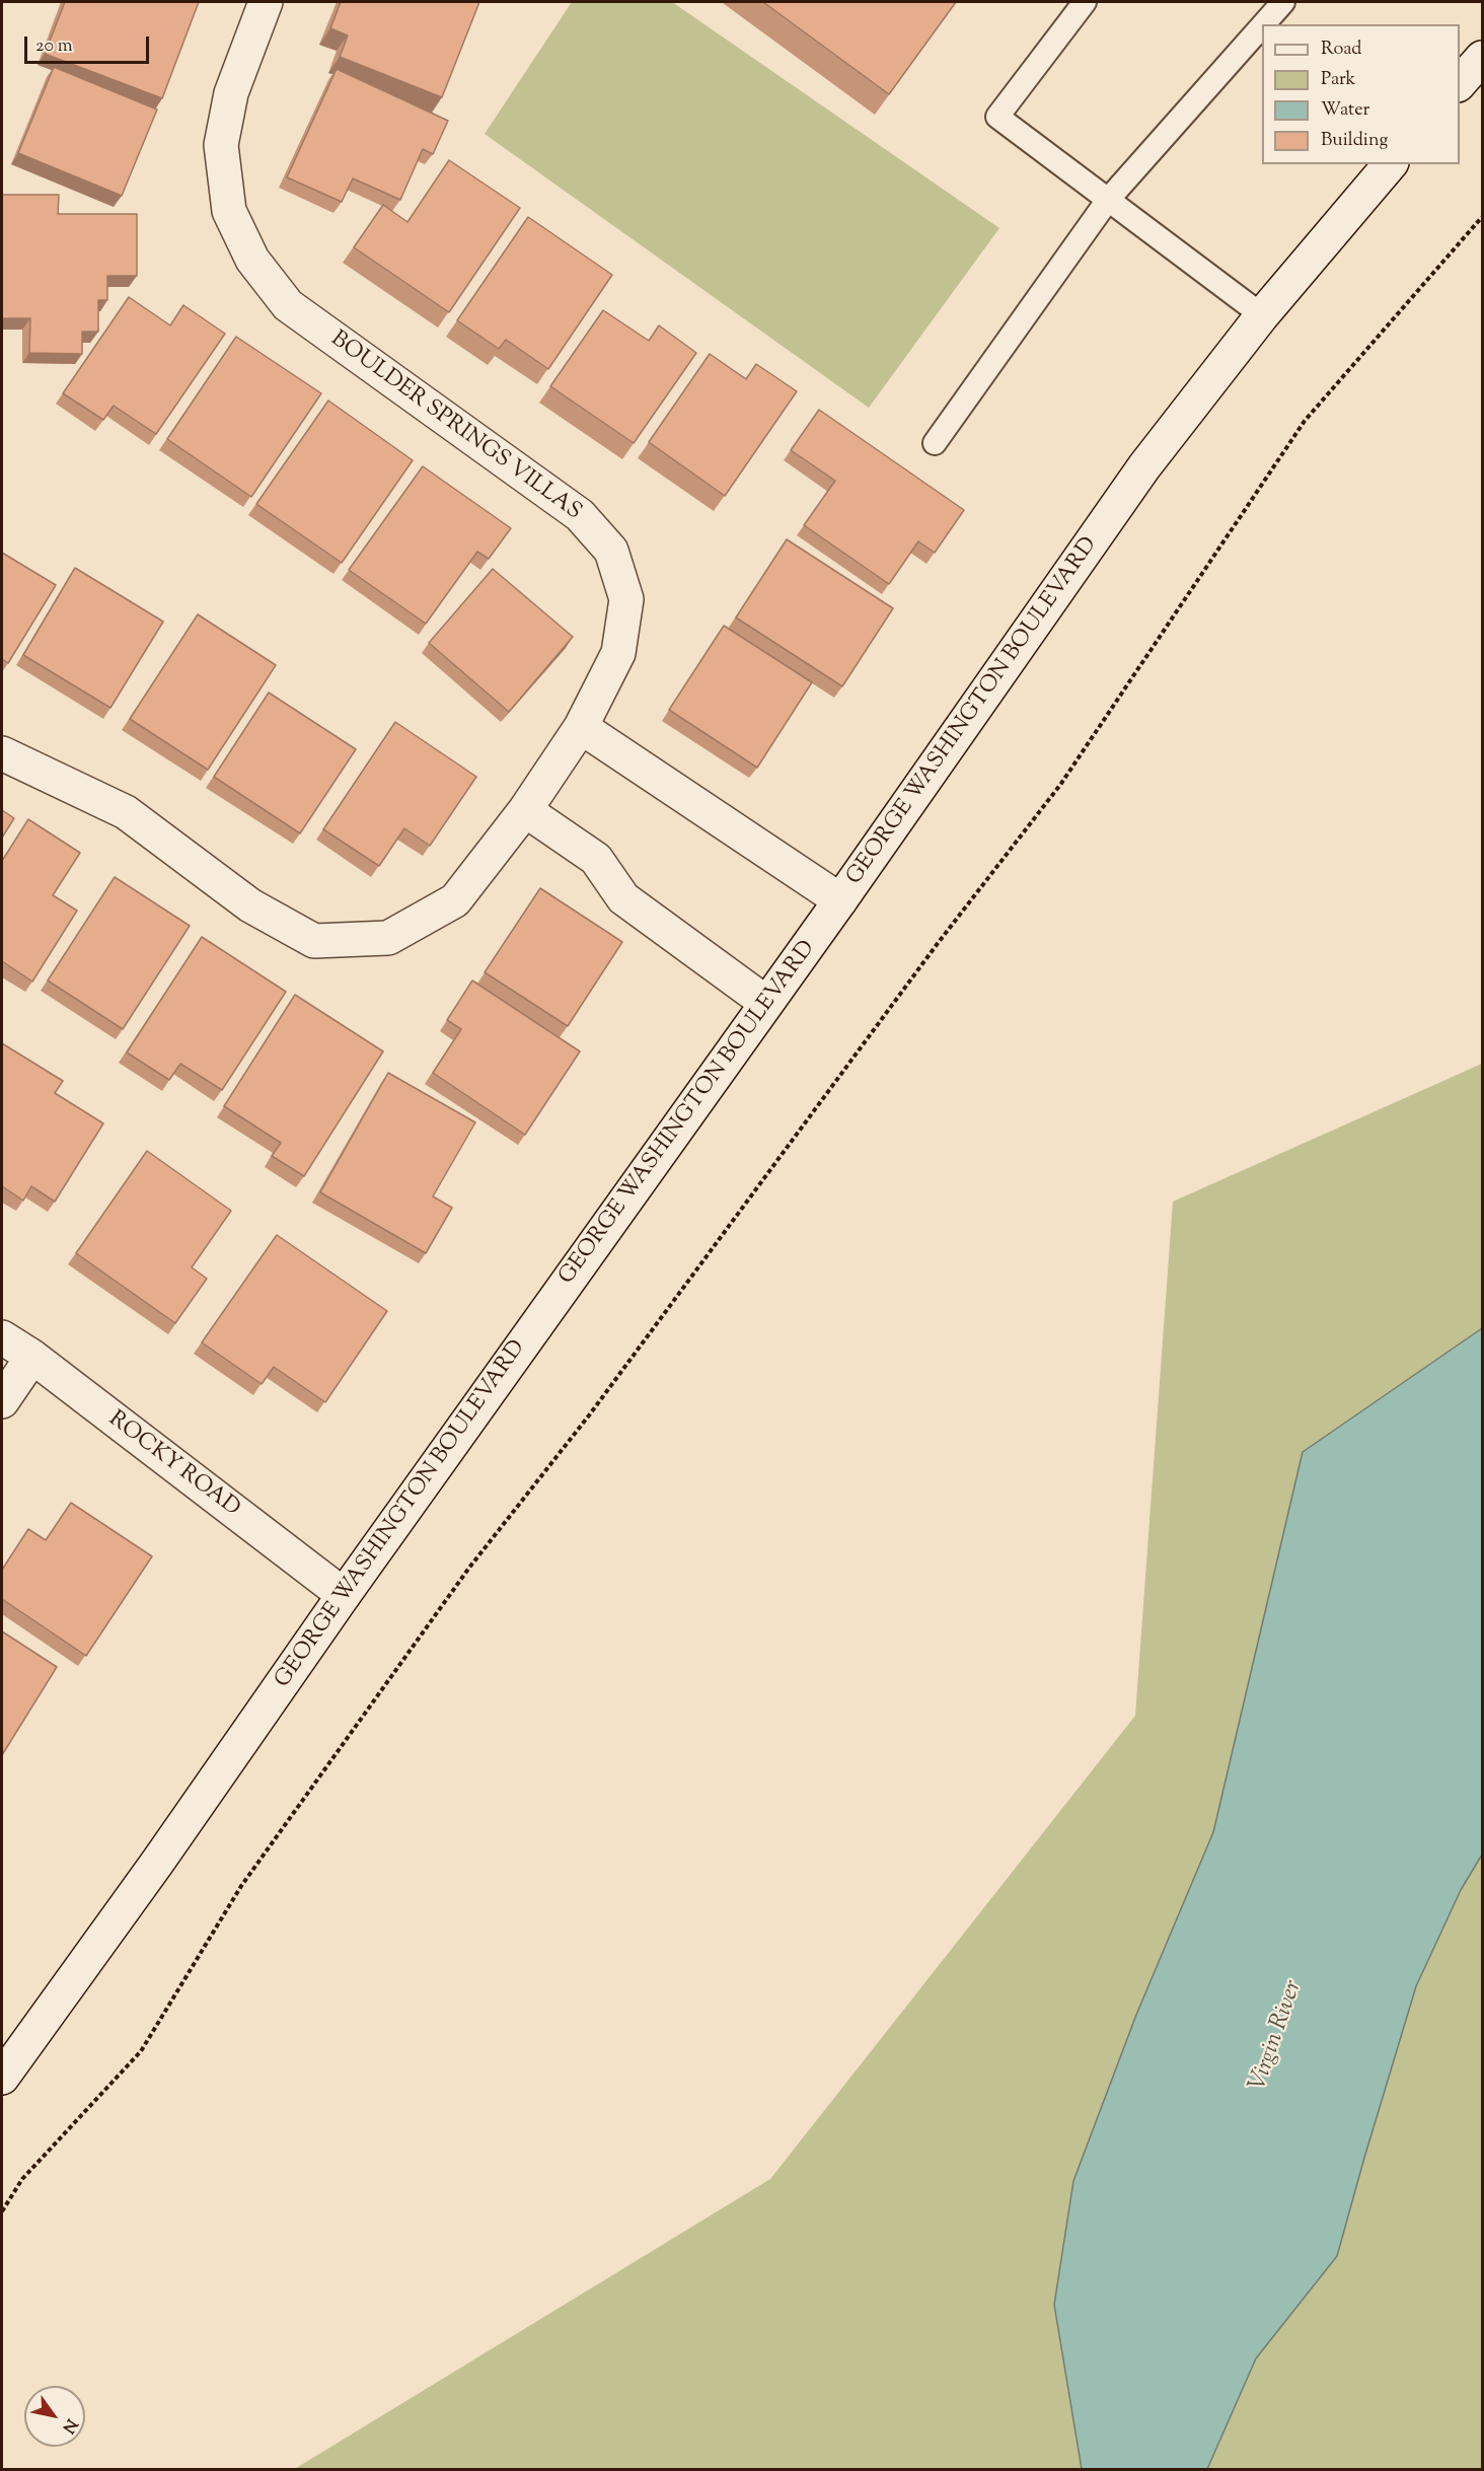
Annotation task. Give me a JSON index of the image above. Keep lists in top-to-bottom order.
{
  "streets": {
    "street": ["BOULDER SPRINGS VILLAS", "GEORGE WASHINGTON BOULEVARD", "ROCKY ROAD"]
  },
  "crossings": [
    ["GEORGE WASHINGTON BOULEVARD", "ROCKY ROAD"]
  ],
  "water": ["Virgin River"],
  "legend": [
    "Road",
    "Park",
    "Water",
    "Building"
  ],
  "scale_bar": "20 m",
  "north": "bottom right"
}
